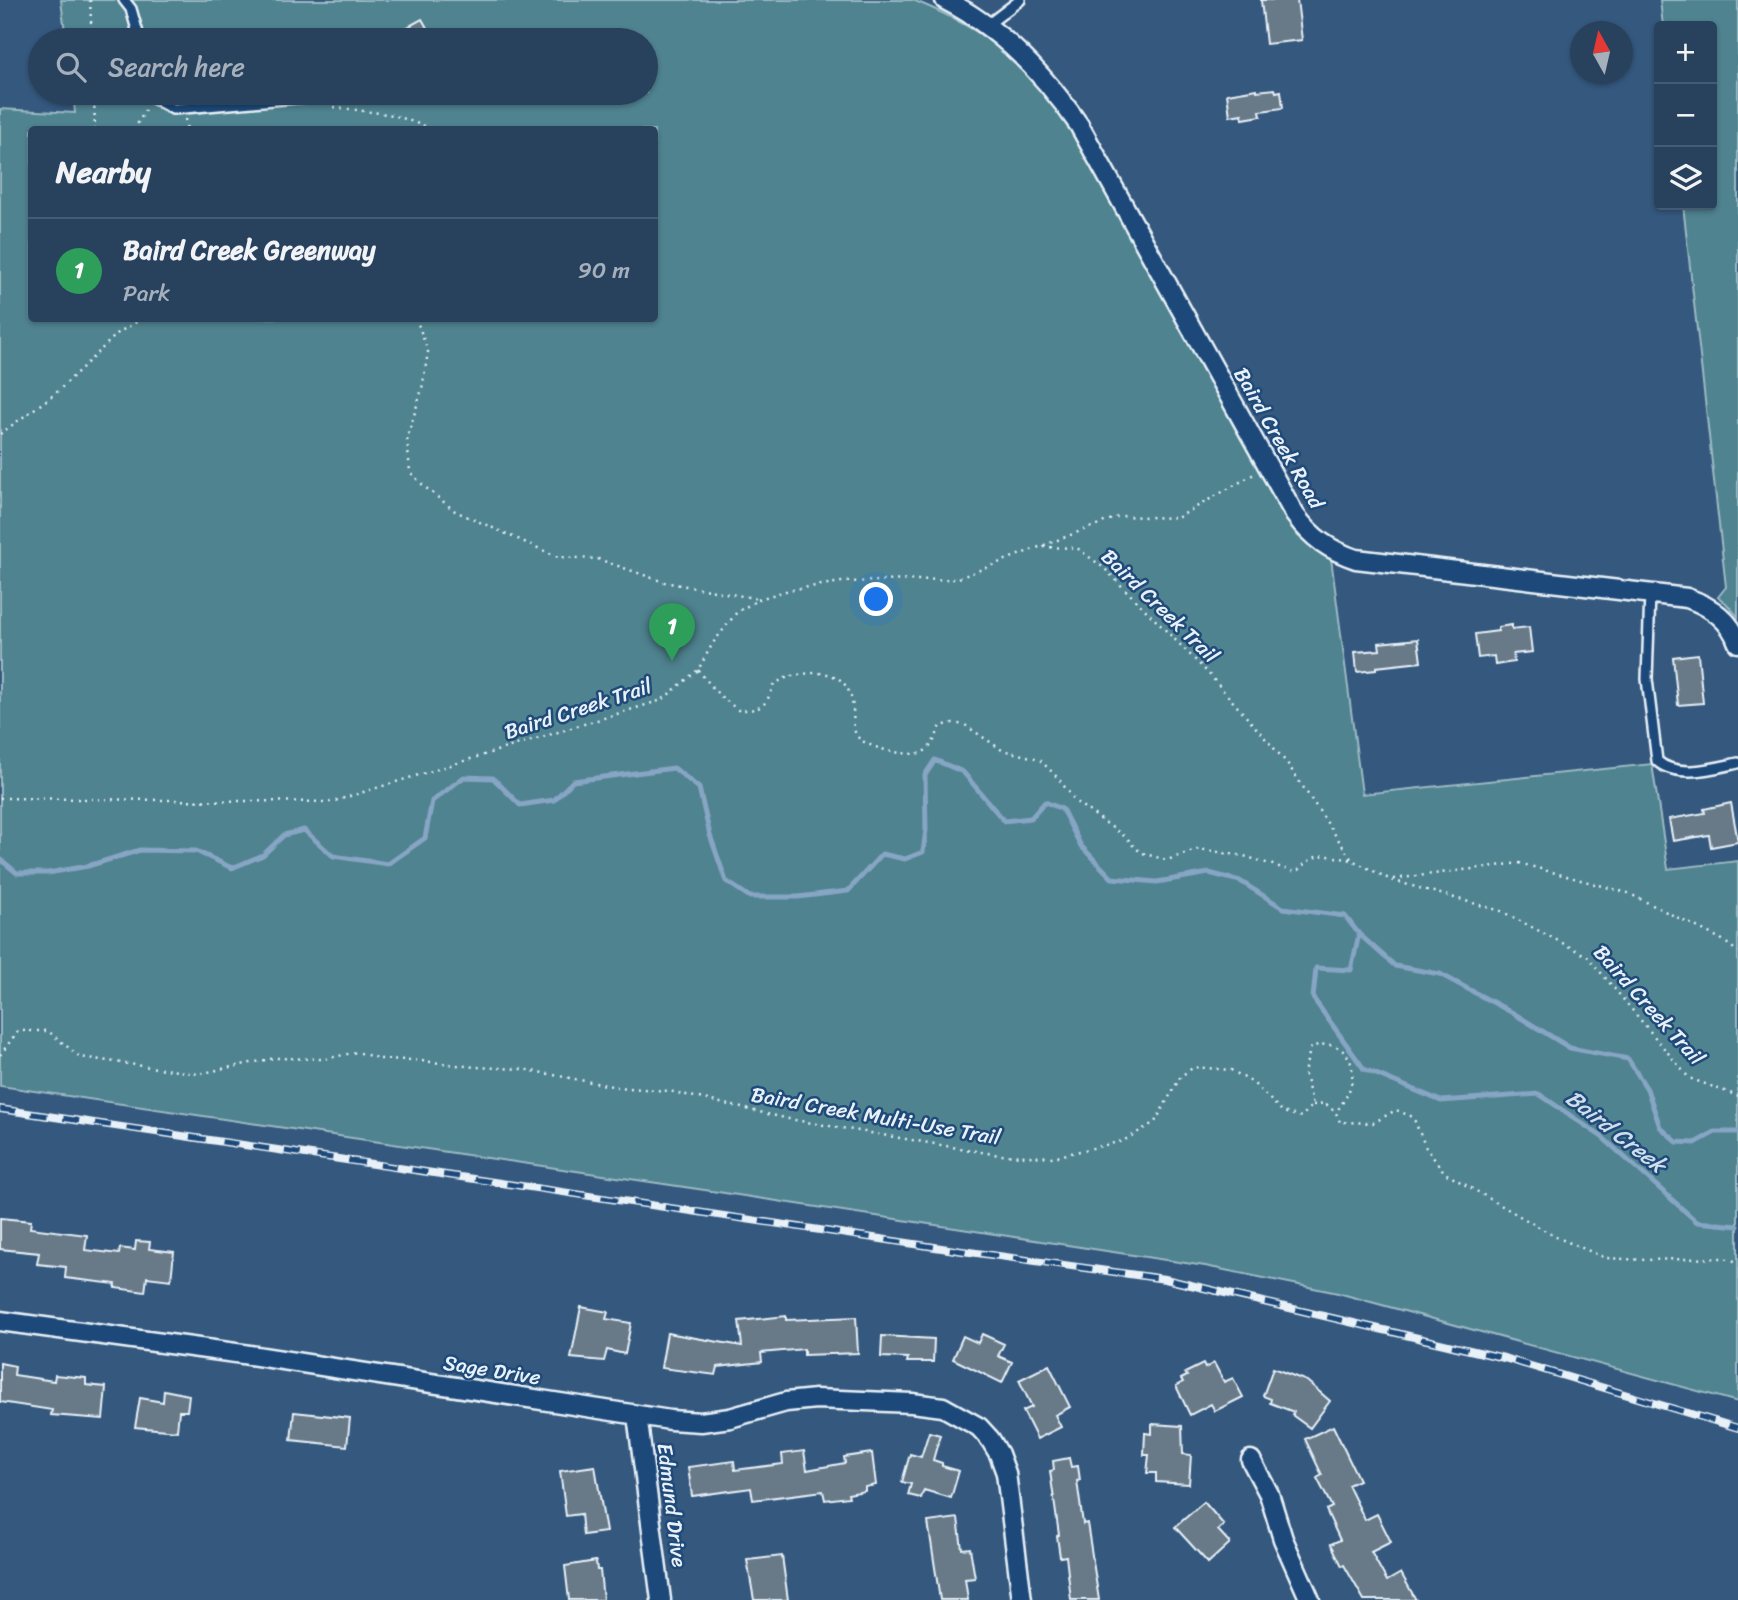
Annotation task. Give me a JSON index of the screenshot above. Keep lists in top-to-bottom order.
{
  "streets": {
    "street": ["Baird Creek Road", "Sage Drive", "Edmund Drive"],
    "path": ["Baird Creek Trail", "Baird Creek Multi-Use Trail"]
  },
  "crossings": [
    ["Sage Drive", "Edmund Drive"]
  ],
  "water": ["Baird Creek"],
  "north": "top",
  "page": {
    "map_buttons": ["+", "−"],
    "search": "Search here",
    "heading": "Nearby",
    "list": [
      {
        "mark": "1",
        "name": "Baird Creek Greenway",
        "note": "Park",
        "value": "90 m"
      }
    ],
    "pins": "1"
  }
}
